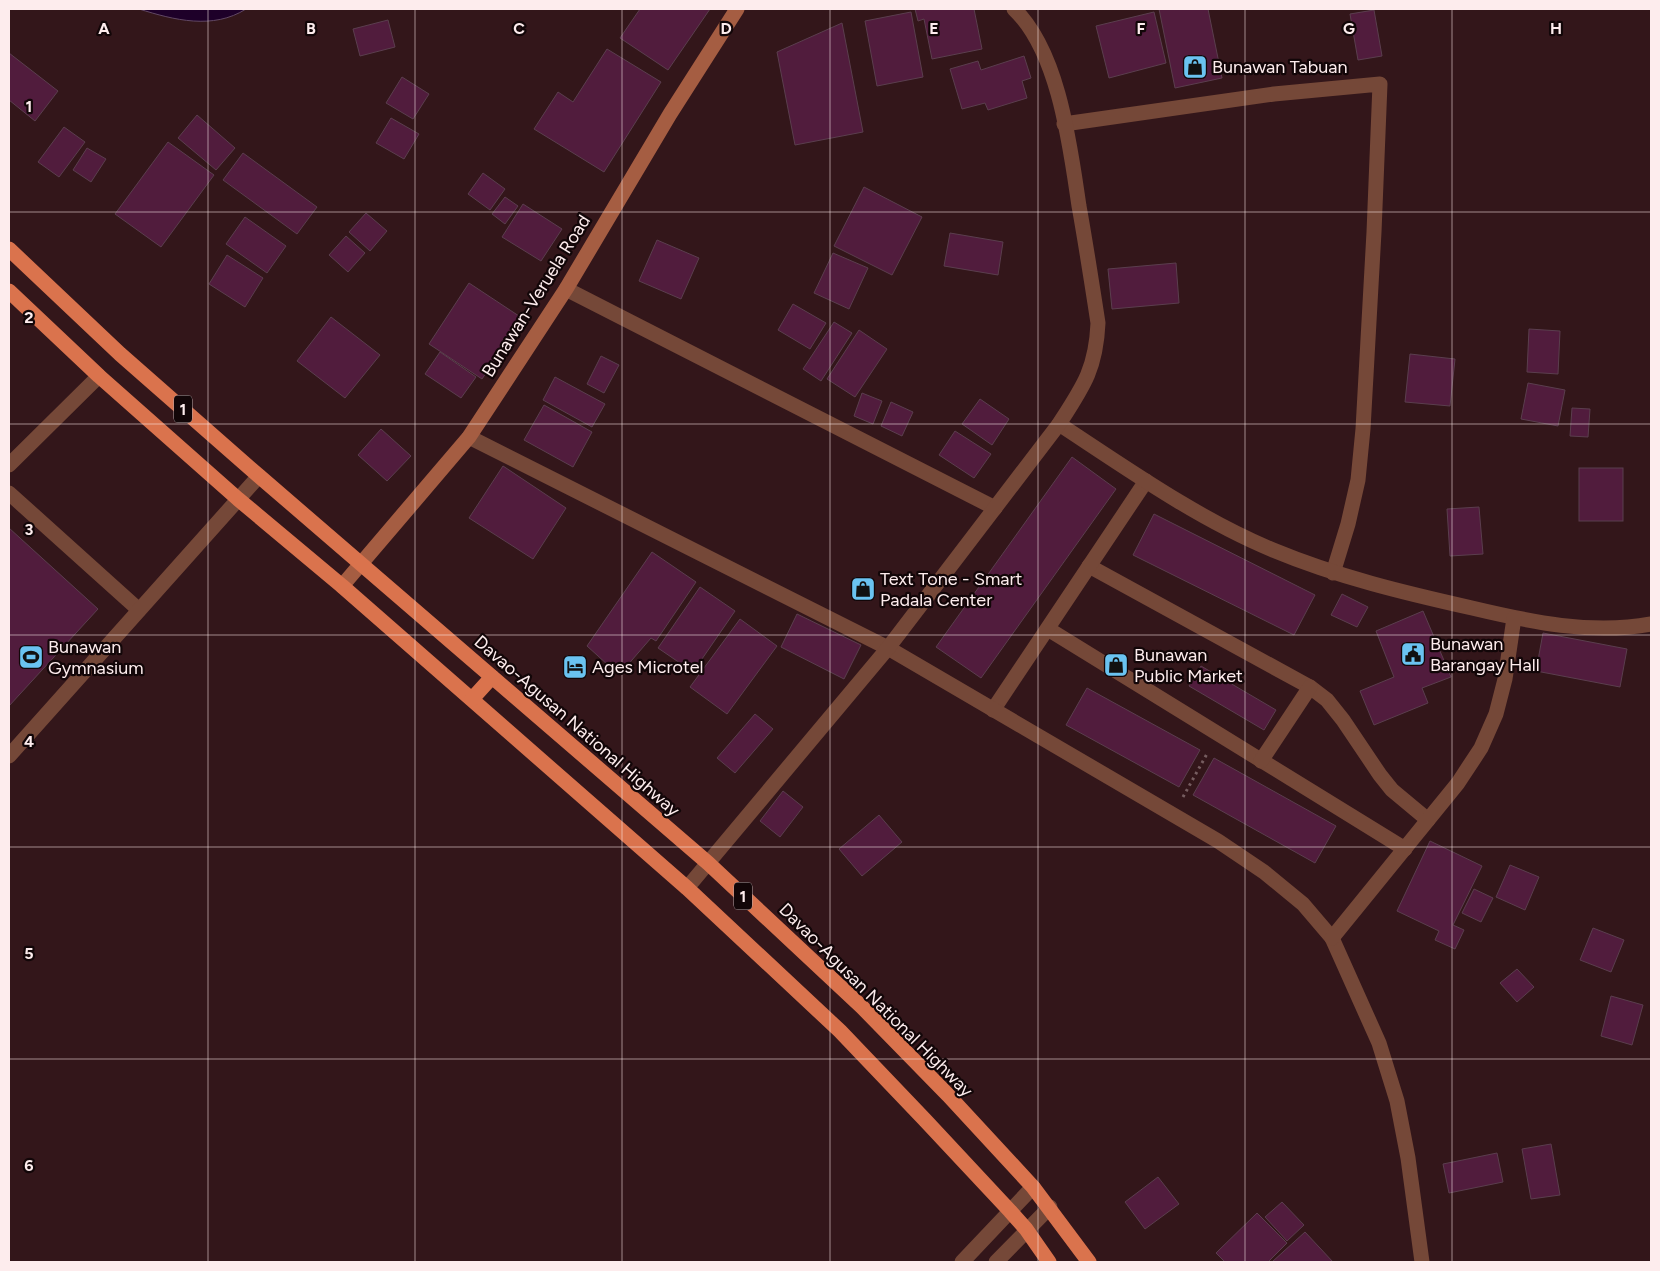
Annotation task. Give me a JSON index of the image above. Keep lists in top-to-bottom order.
{
  "streets": {
    "highway": ["1", "Davao-Agusan National Highway"],
    "main road": ["Bunawan-Veruela Road"]
  },
  "crossings": [
    ["Bunawan-Veruela Road", "1"],
    ["Bunawan-Veruela Road", "Davao-Agusan National Highway"]
  ],
  "places": {
    "shop": ["Bunawan Tabuan", "Text Tone - Smart Padala Center", "Bunawan Public Market"],
    "public building": ["Bunawan Barangay Hall"],
    "sports": ["Bunawan Gymnasium"],
    "hotel": ["Ages Microtel"]
  },
  "grid": {
    "columns": [
      "A",
      "B",
      "C",
      "D",
      "E",
      "F",
      "G",
      "H"
    ],
    "rows": [
      "1",
      "2",
      "3",
      "4",
      "5",
      "6"
    ]
  }
}
